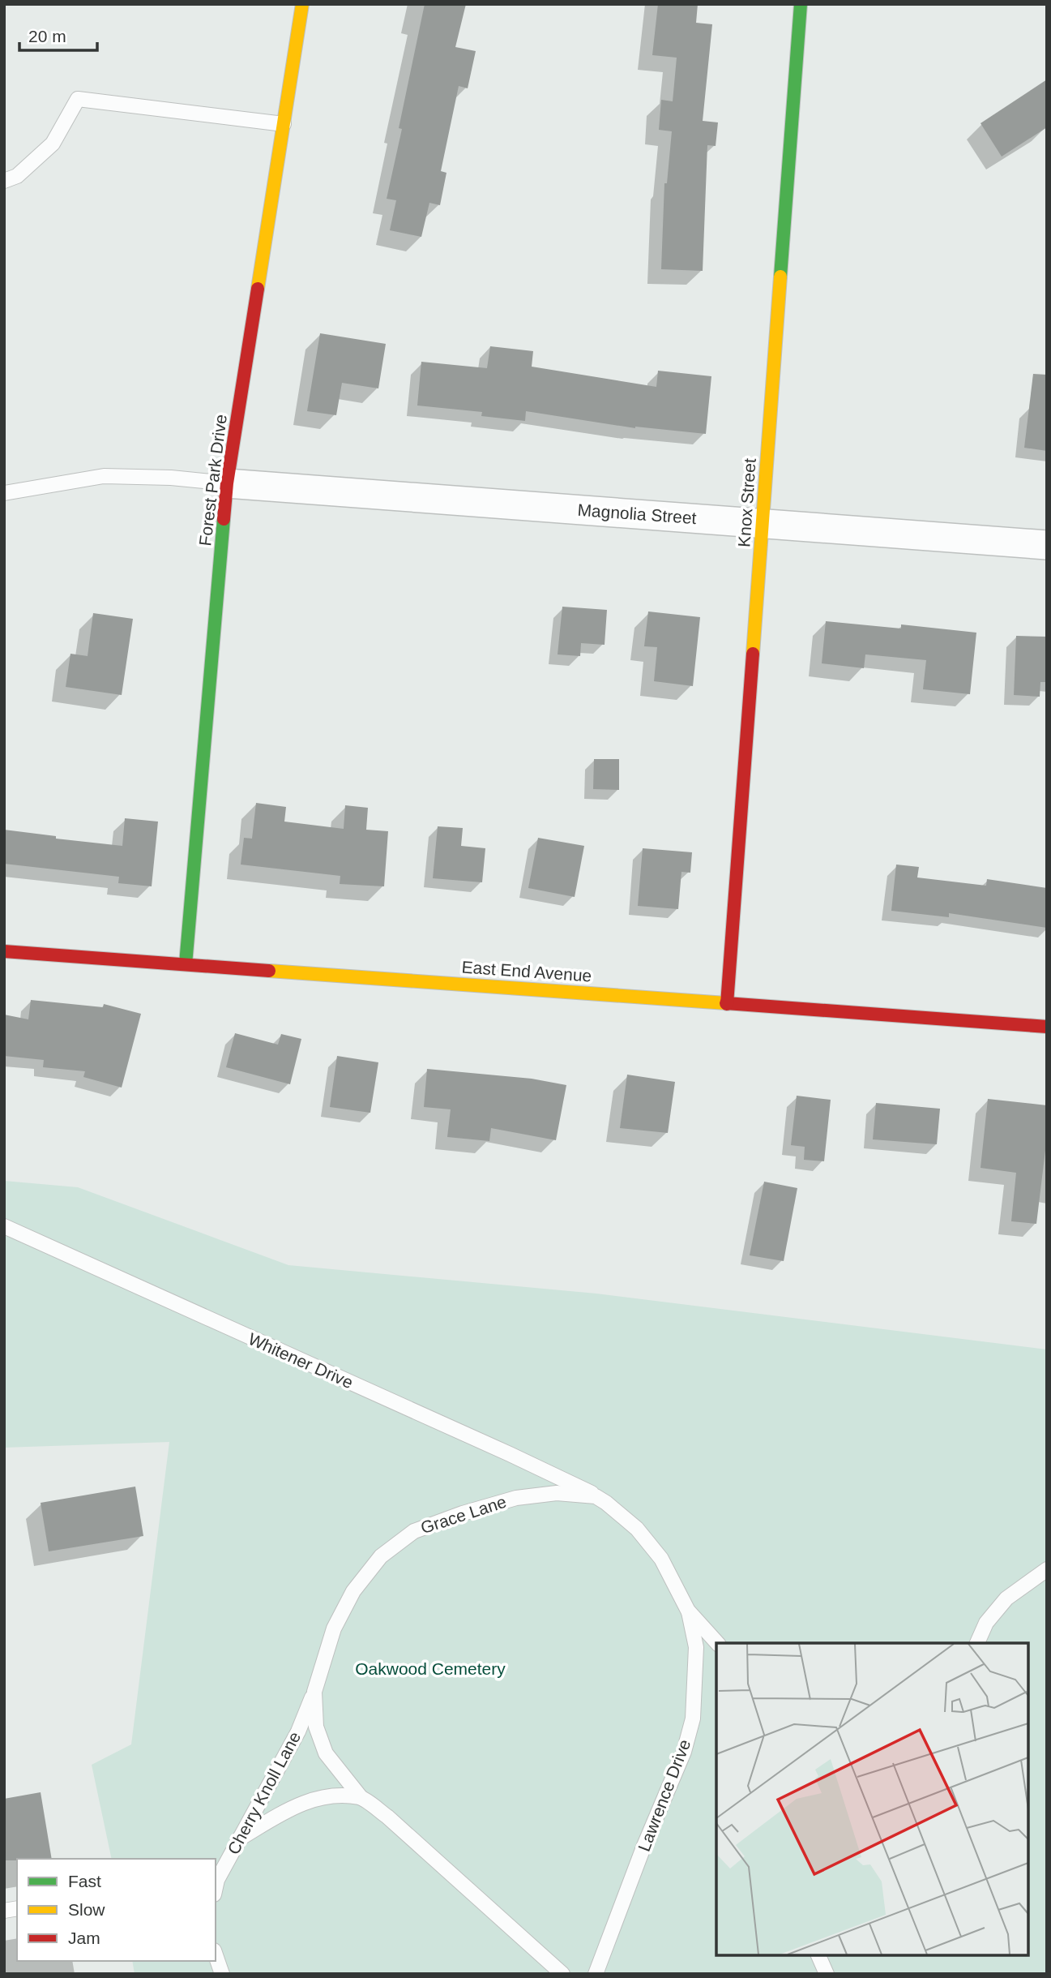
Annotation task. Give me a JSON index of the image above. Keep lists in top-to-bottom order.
{
  "streets": {
    "street": [
      "Forest Park Drive",
      "Knox Street",
      "Magnolia Street",
      "East End Avenue"
    ],
    "lane": [
      "Whitener Drive",
      "Grace Lane",
      "Cherry Knoll Lane",
      "Lawrence Drive"
    ]
  },
  "crossings": [
    ["Forest Park Drive", "Magnolia Street"],
    ["Forest Park Drive", "East End Avenue"],
    ["Knox Street", "Magnolia Street"],
    ["Knox Street", "East End Avenue"],
    ["Whitener Drive", "Grace Lane"],
    ["Grace Lane", "Cherry Knoll Lane"]
  ],
  "parks": ["Oakwood Cemetery"],
  "legend": ["Fast", "Slow", "Jam"],
  "scale_bar": "20 m"
}
